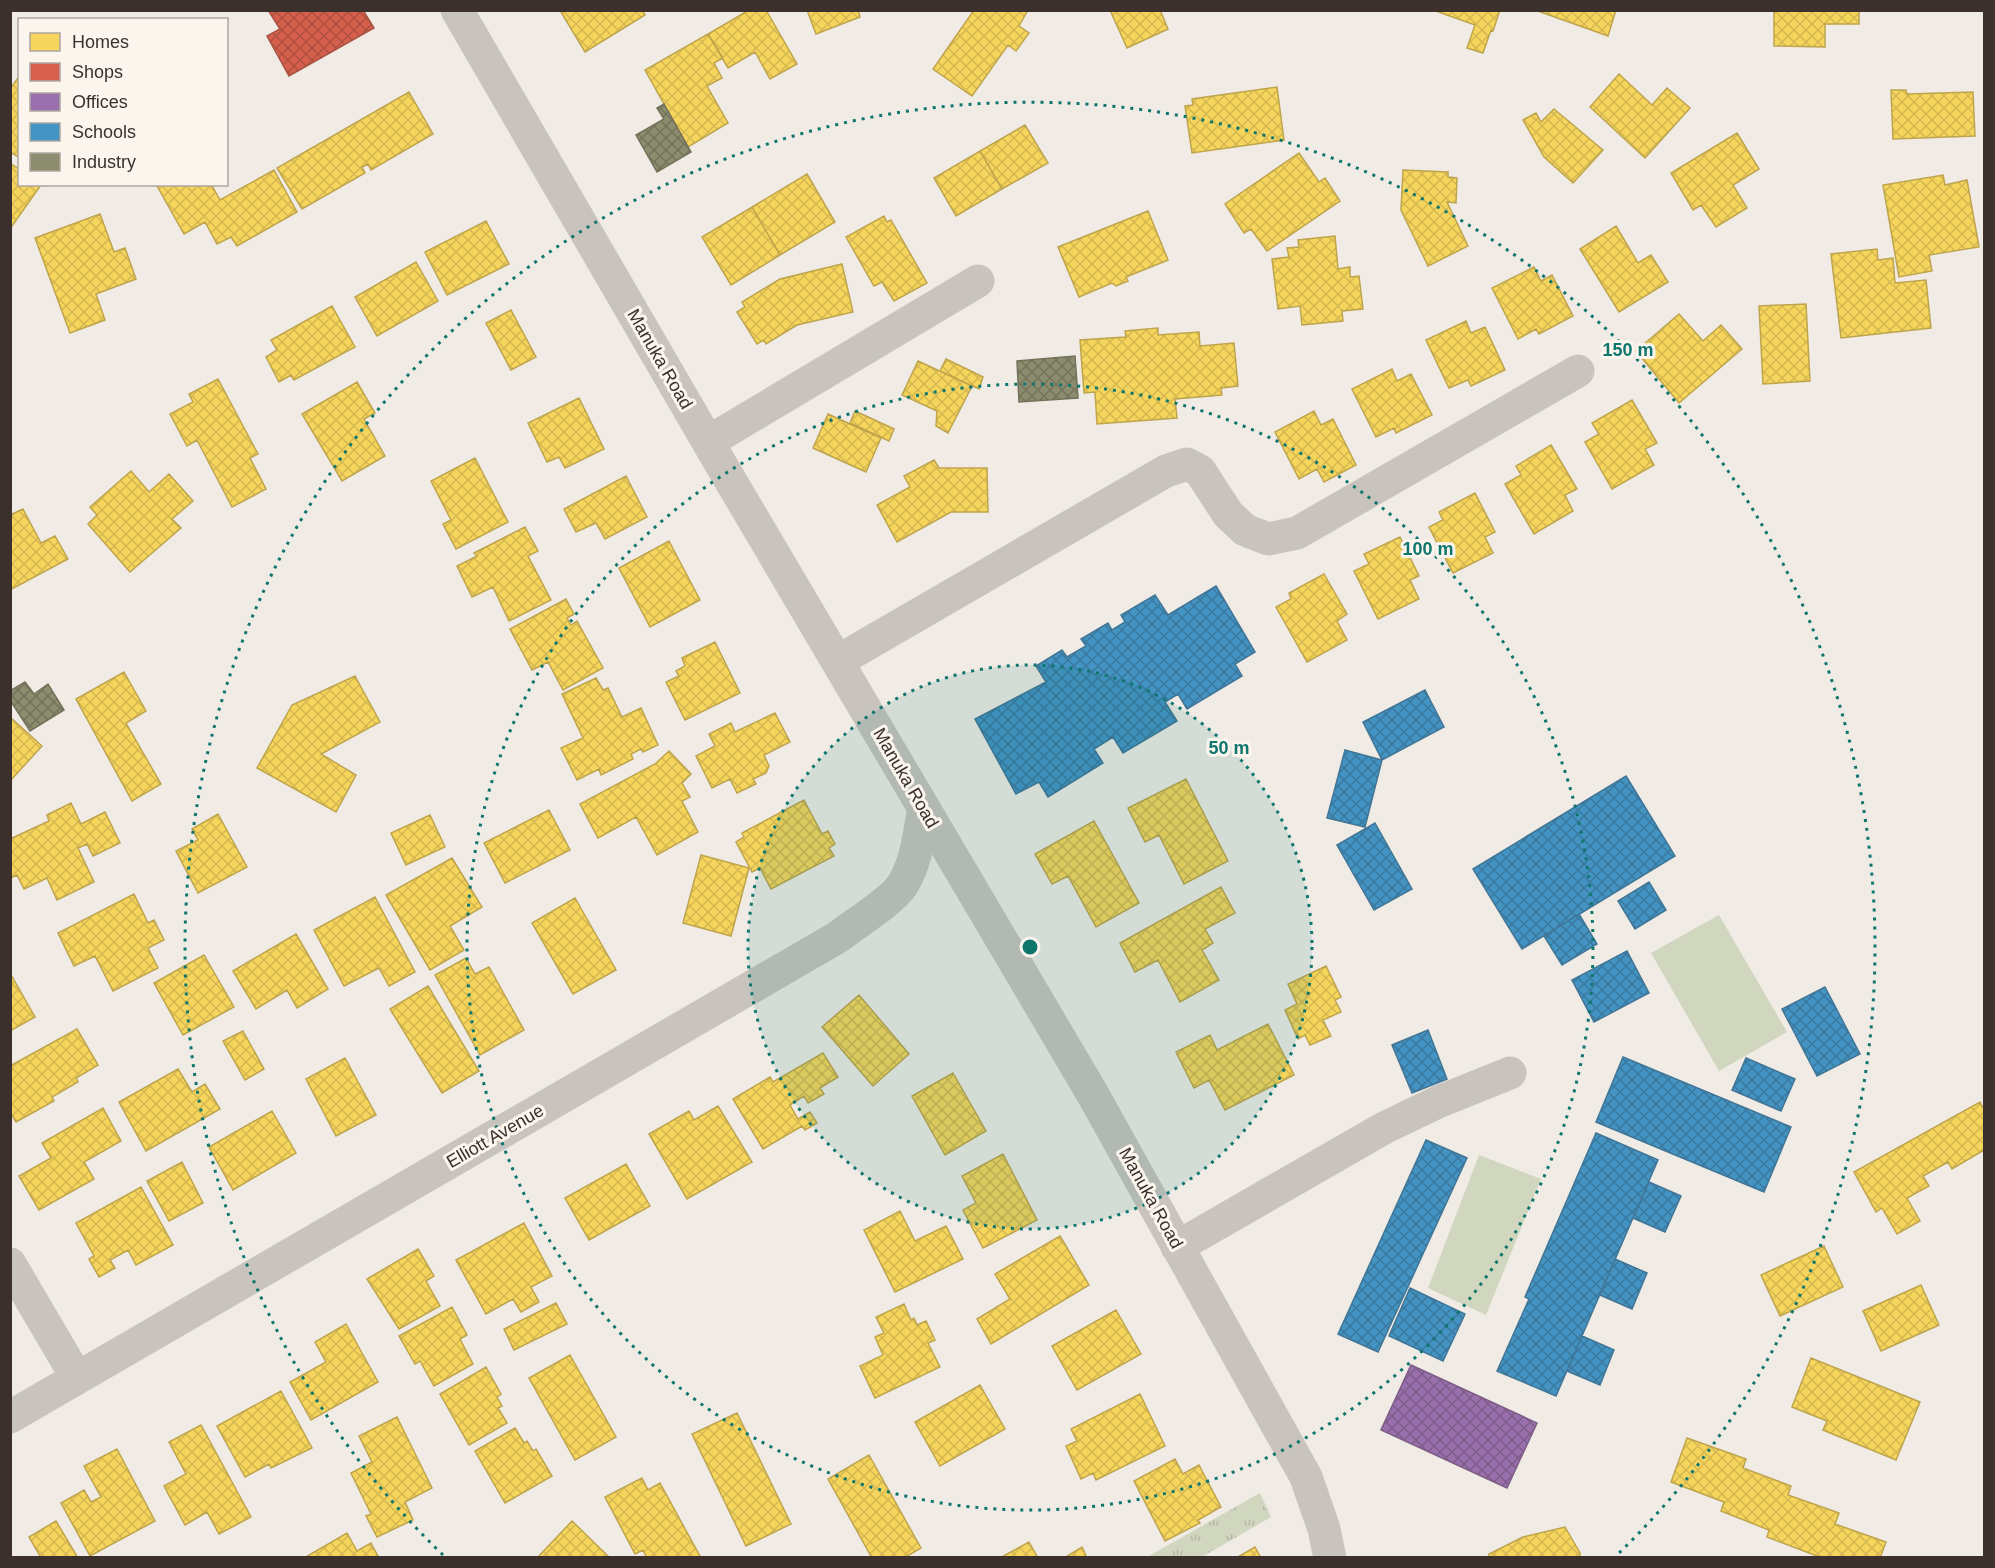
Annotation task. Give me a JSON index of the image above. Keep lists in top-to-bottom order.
{
  "streets": {
    "street": ["Manuka Road", "Elliott Avenue"]
  },
  "crossings": [
    ["Manuka Road", "Elliott Avenue"]
  ],
  "legend": [
    "Homes",
    "Shops",
    "Offices",
    "Schools",
    "Industry"
  ],
  "rings": ["150 m", "100 m", "50 m"]
}
